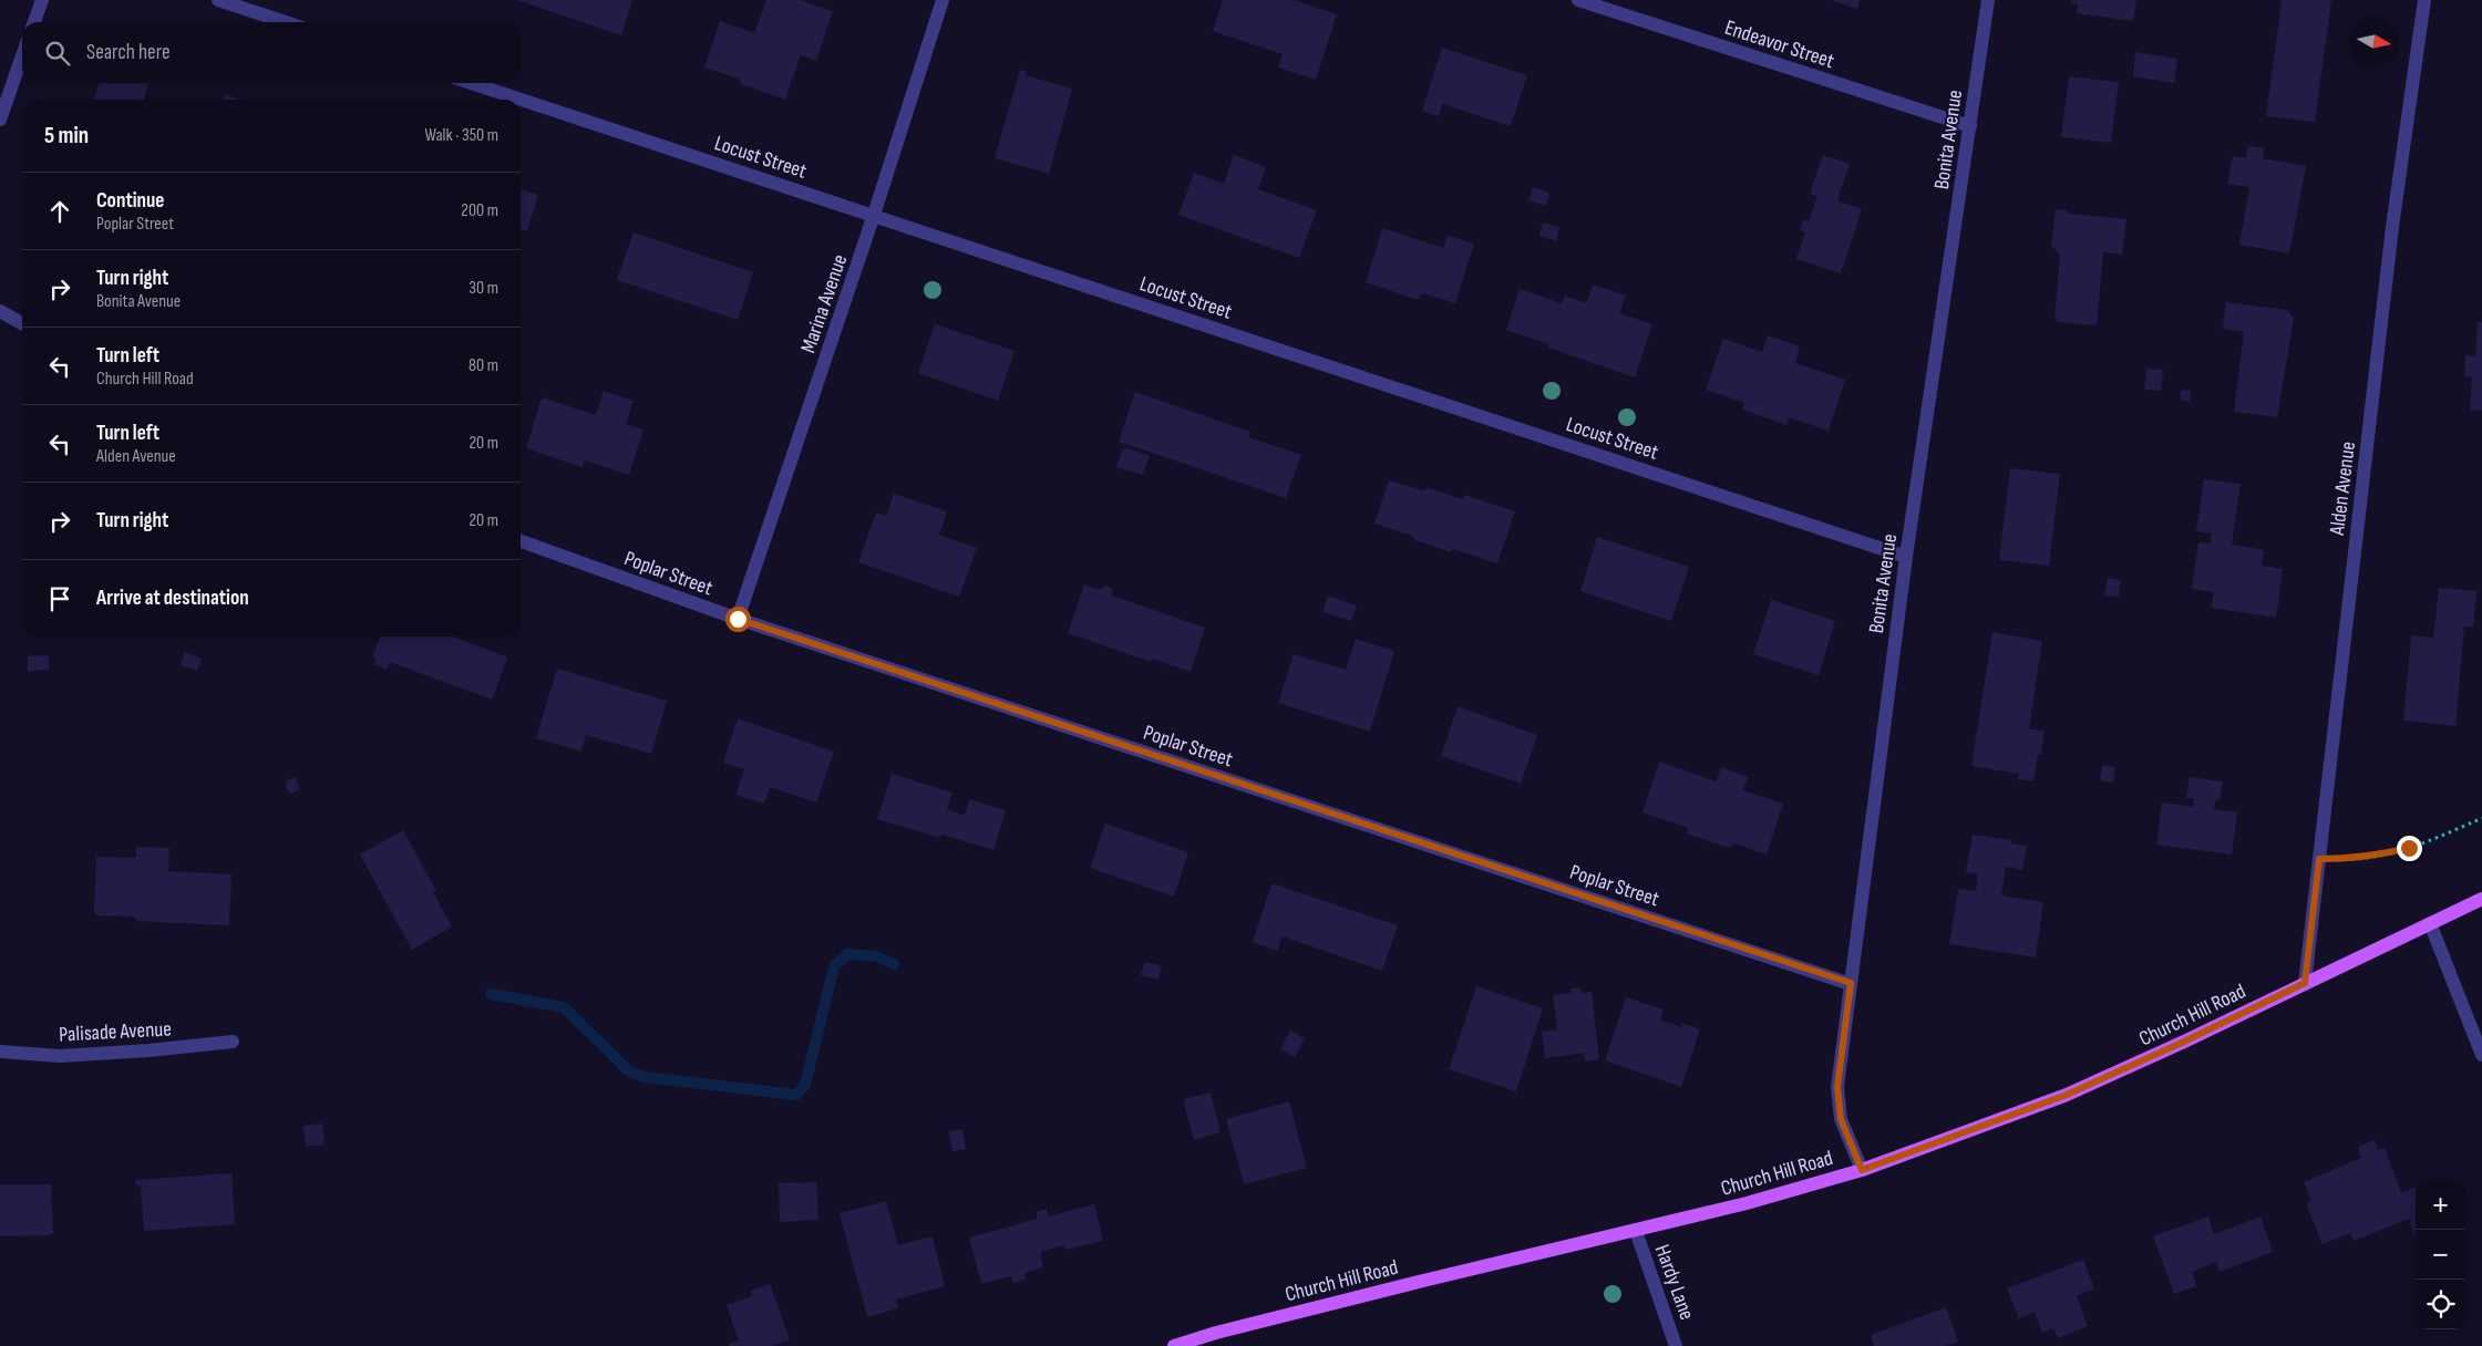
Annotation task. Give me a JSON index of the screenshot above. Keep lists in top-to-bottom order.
{
  "streets": {
    "main road": ["Church Hill Road"],
    "street": [
      "Endeavor Street",
      "Bonita Avenue",
      "Locust Street",
      "Marina Avenue",
      "Alden Avenue",
      "Poplar Street",
      "Palisade Avenue",
      "Hardy Lane"
    ]
  },
  "crossings": [
    ["Endeavor Street", "Bonita Avenue"],
    ["Bonita Avenue", "Locust Street"],
    ["Bonita Avenue", "Poplar Street"],
    ["Bonita Avenue", "Church Hill Road"],
    ["Locust Street", "Marina Avenue"],
    ["Marina Avenue", "Poplar Street"],
    ["Alden Avenue", "Church Hill Road"],
    ["Church Hill Road", "Hardy Lane"]
  ],
  "north": "right",
  "page": {
    "search": "Search here",
    "heading": ["5 min", "Walk · 350 m"],
    "list": [
      ["Continue", "Poplar Street", "200 m"],
      ["Turn right", "Bonita Avenue", "30 m"],
      ["Turn left", "Church Hill Road", "80 m"],
      ["Turn left", "Alden Avenue", "20 m"],
      ["Turn right", "20 m"],
      "Arrive at destination"
    ],
    "map_buttons": ["+", "−"]
  }
}
